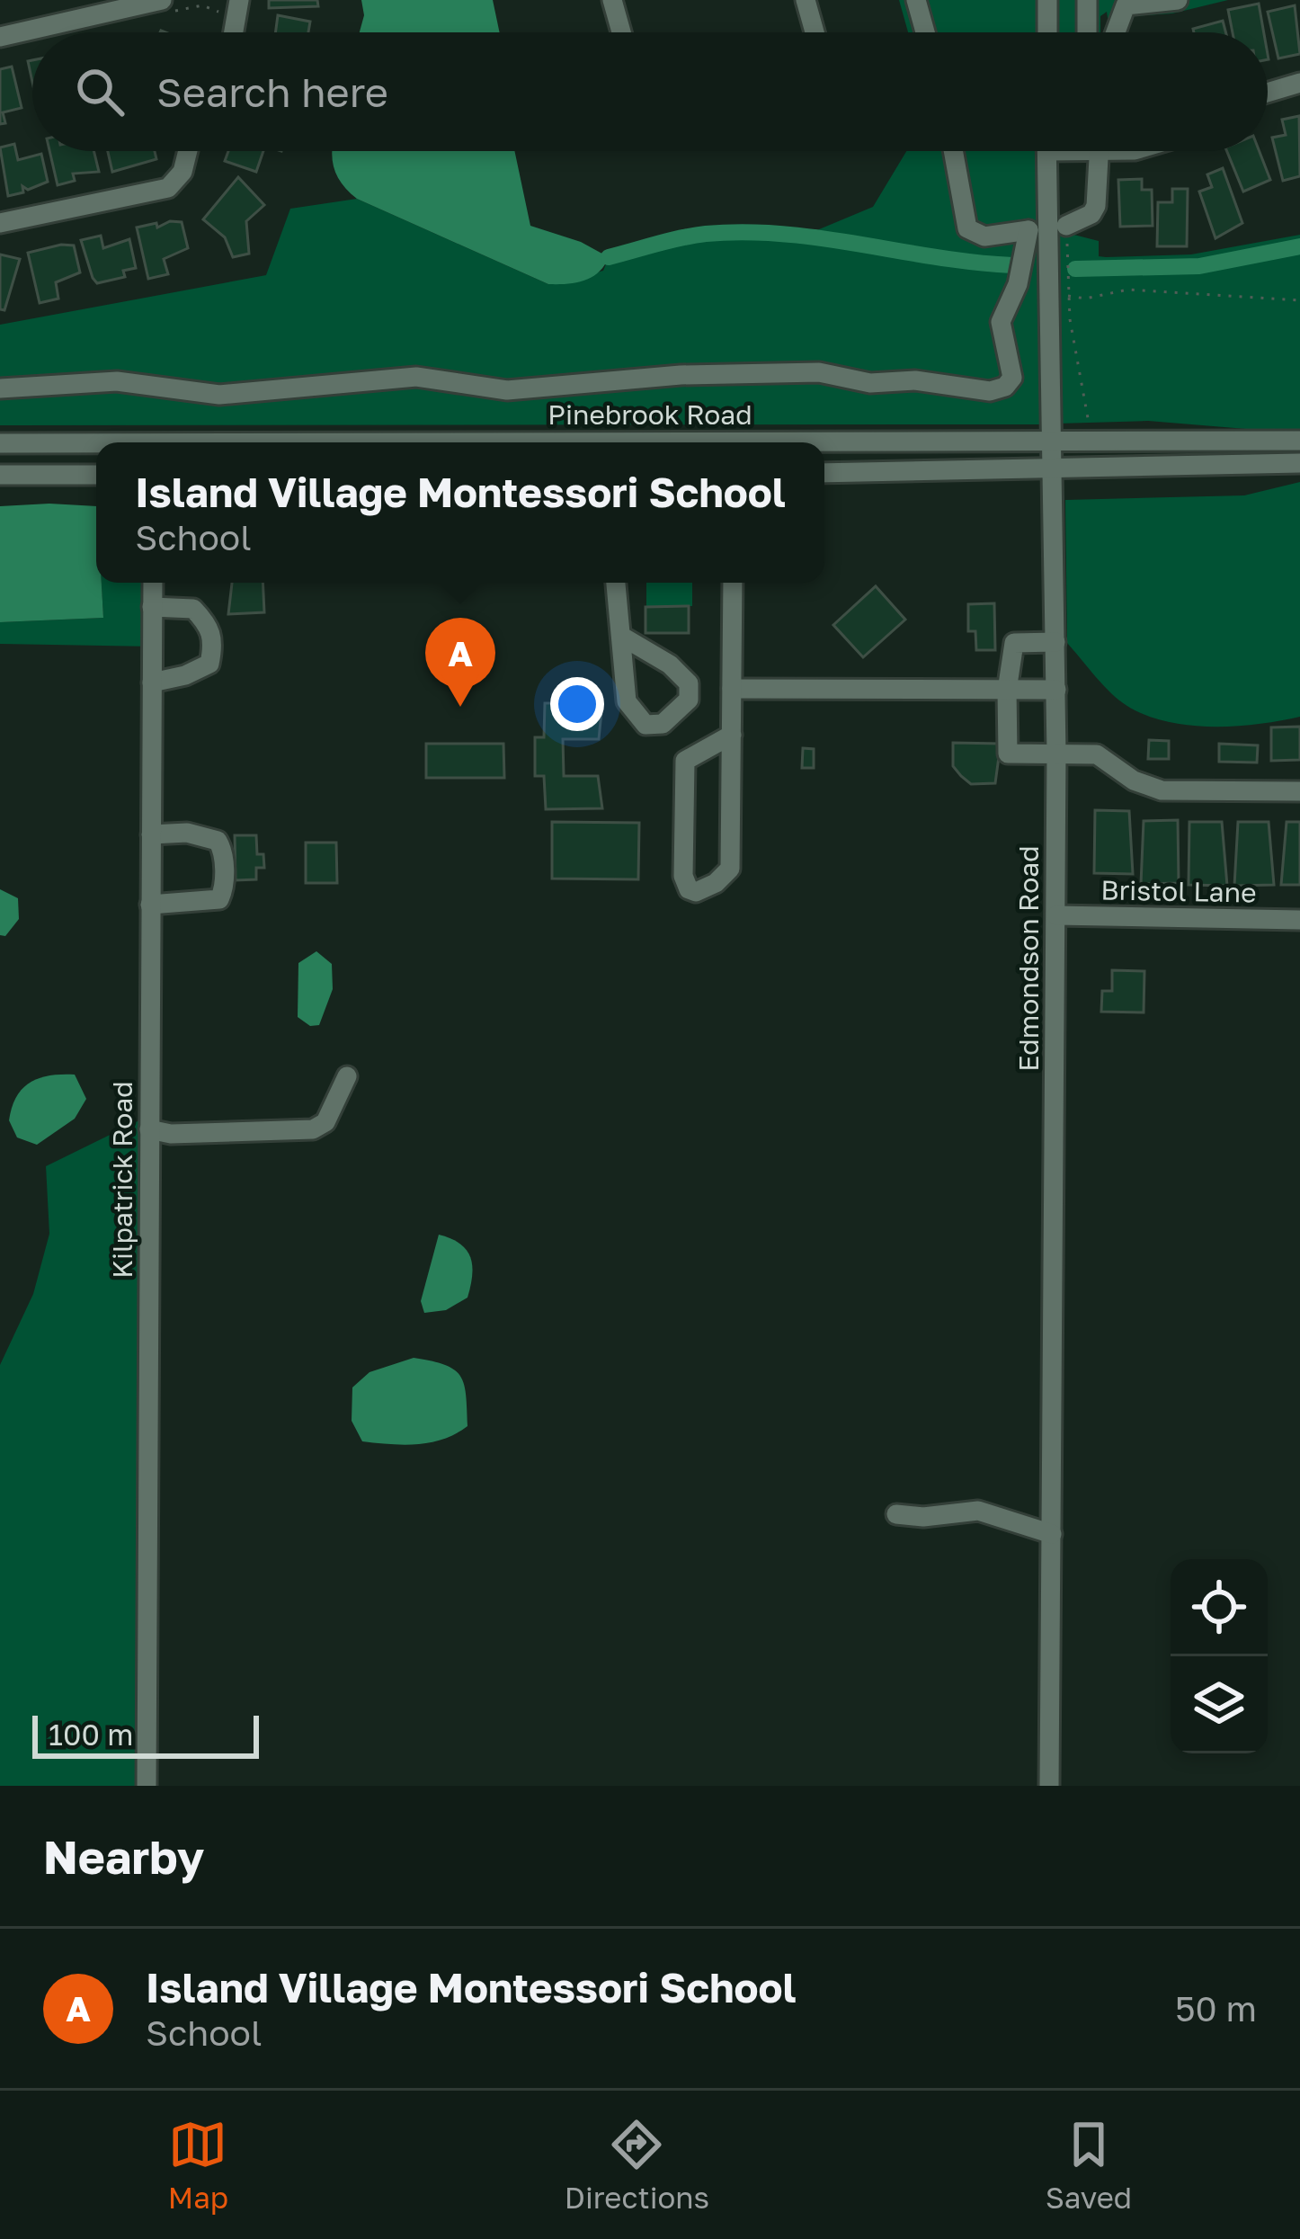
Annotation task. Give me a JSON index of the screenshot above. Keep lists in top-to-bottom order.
{
  "streets": {
    "street": [
      "Pinebrook Road",
      "Bristol Lane",
      "Edmondson Road",
      "Kilpatrick Road"
    ]
  },
  "crossings": [
    ["Pinebrook Road", "Edmondson Road"],
    ["Bristol Lane", "Edmondson Road"]
  ],
  "scale_bar": "100 m",
  "page": {
    "search": "Search here",
    "popup": ["Island Village Montessori School", "School"],
    "pins": "A",
    "scale": "100 m",
    "heading": "Nearby",
    "list": [
      {
        "mark": "A",
        "name": "Island Village Montessori School",
        "note": "School",
        "value": "50 m"
      }
    ],
    "nav": ["Map", "Directions", "Saved"]
  }
}
